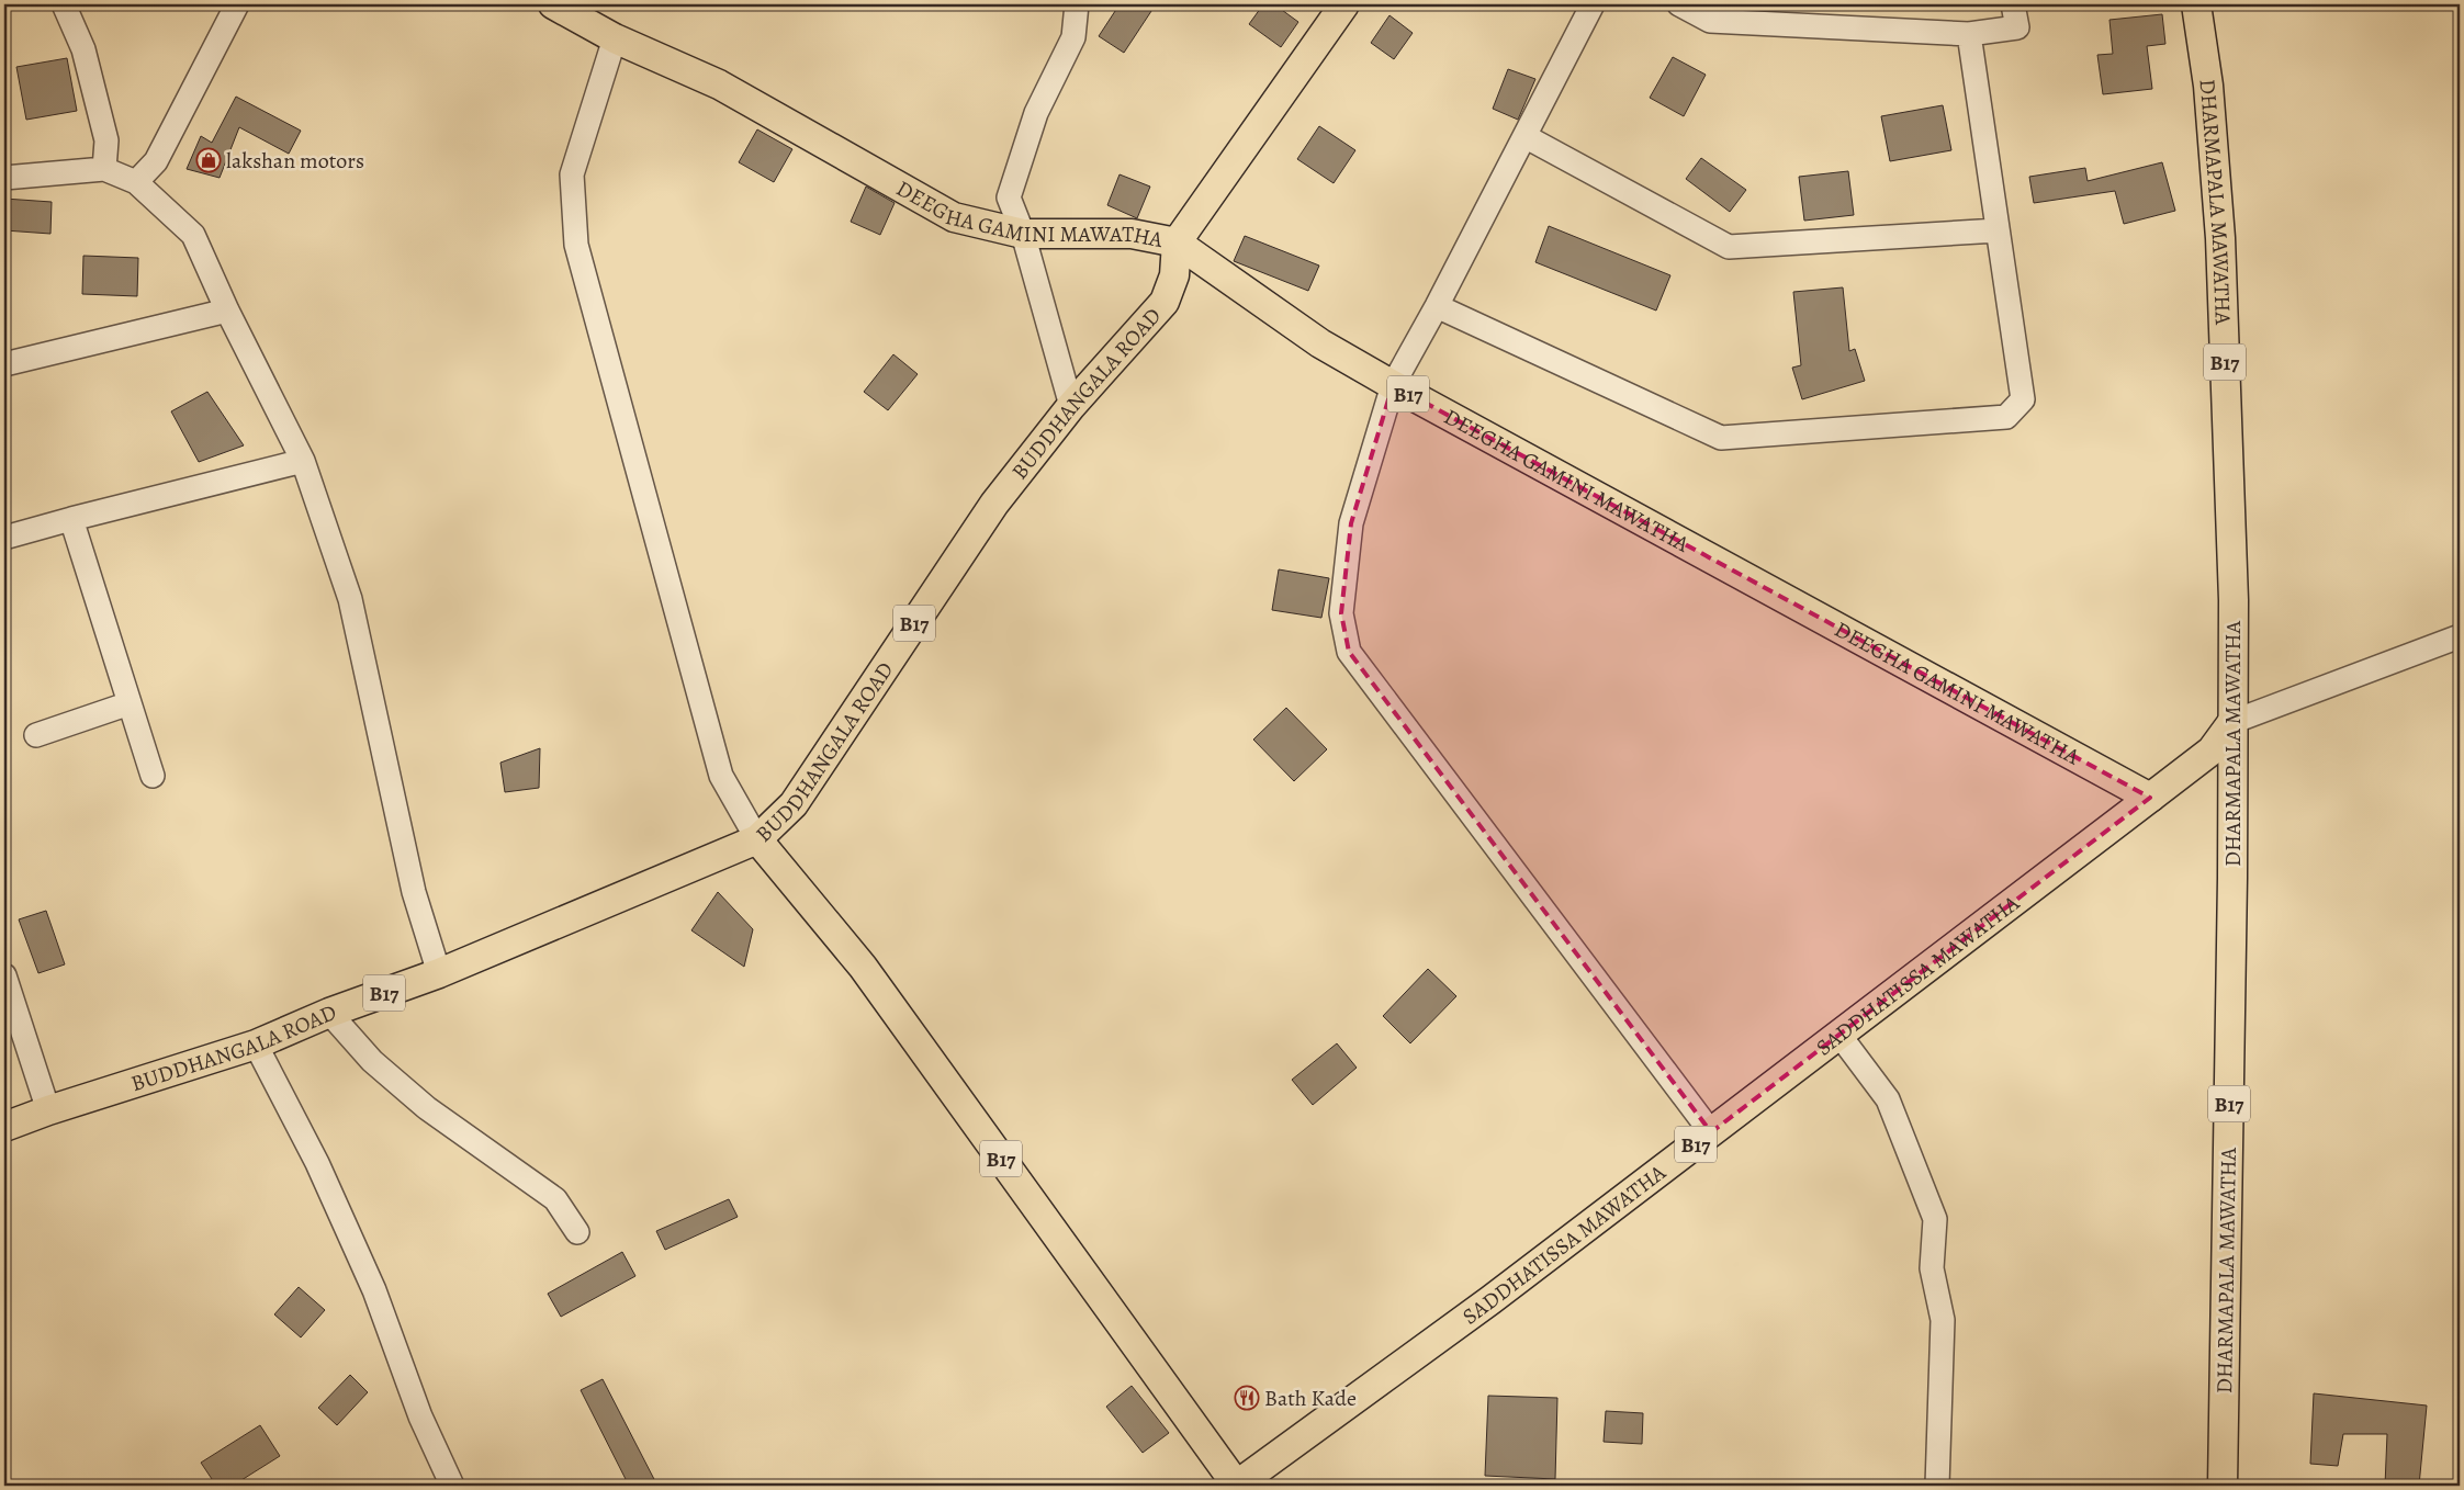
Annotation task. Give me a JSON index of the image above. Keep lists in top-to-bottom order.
{
  "streets": {
    "main road": [
      "DHARMAPALA MAWATHA",
      "DEEGHA GAMINI MAWATHA",
      "B17",
      "BUDDHANGALA ROAD",
      "SADDHATISSA MAWATHA"
    ]
  },
  "crossings": [
    ["DHARMAPALA MAWATHA", "B17"],
    ["DEEGHA GAMINI MAWATHA", "B17"],
    ["DEEGHA GAMINI MAWATHA", "BUDDHANGALA ROAD"],
    ["DEEGHA GAMINI MAWATHA", "SADDHATISSA MAWATHA"],
    ["B17", "BUDDHANGALA ROAD"],
    ["B17", "SADDHATISSA MAWATHA"]
  ],
  "places": {
    "shop": ["lakshan motors"],
    "restaurant": ["Bath Kade"]
  }
}
